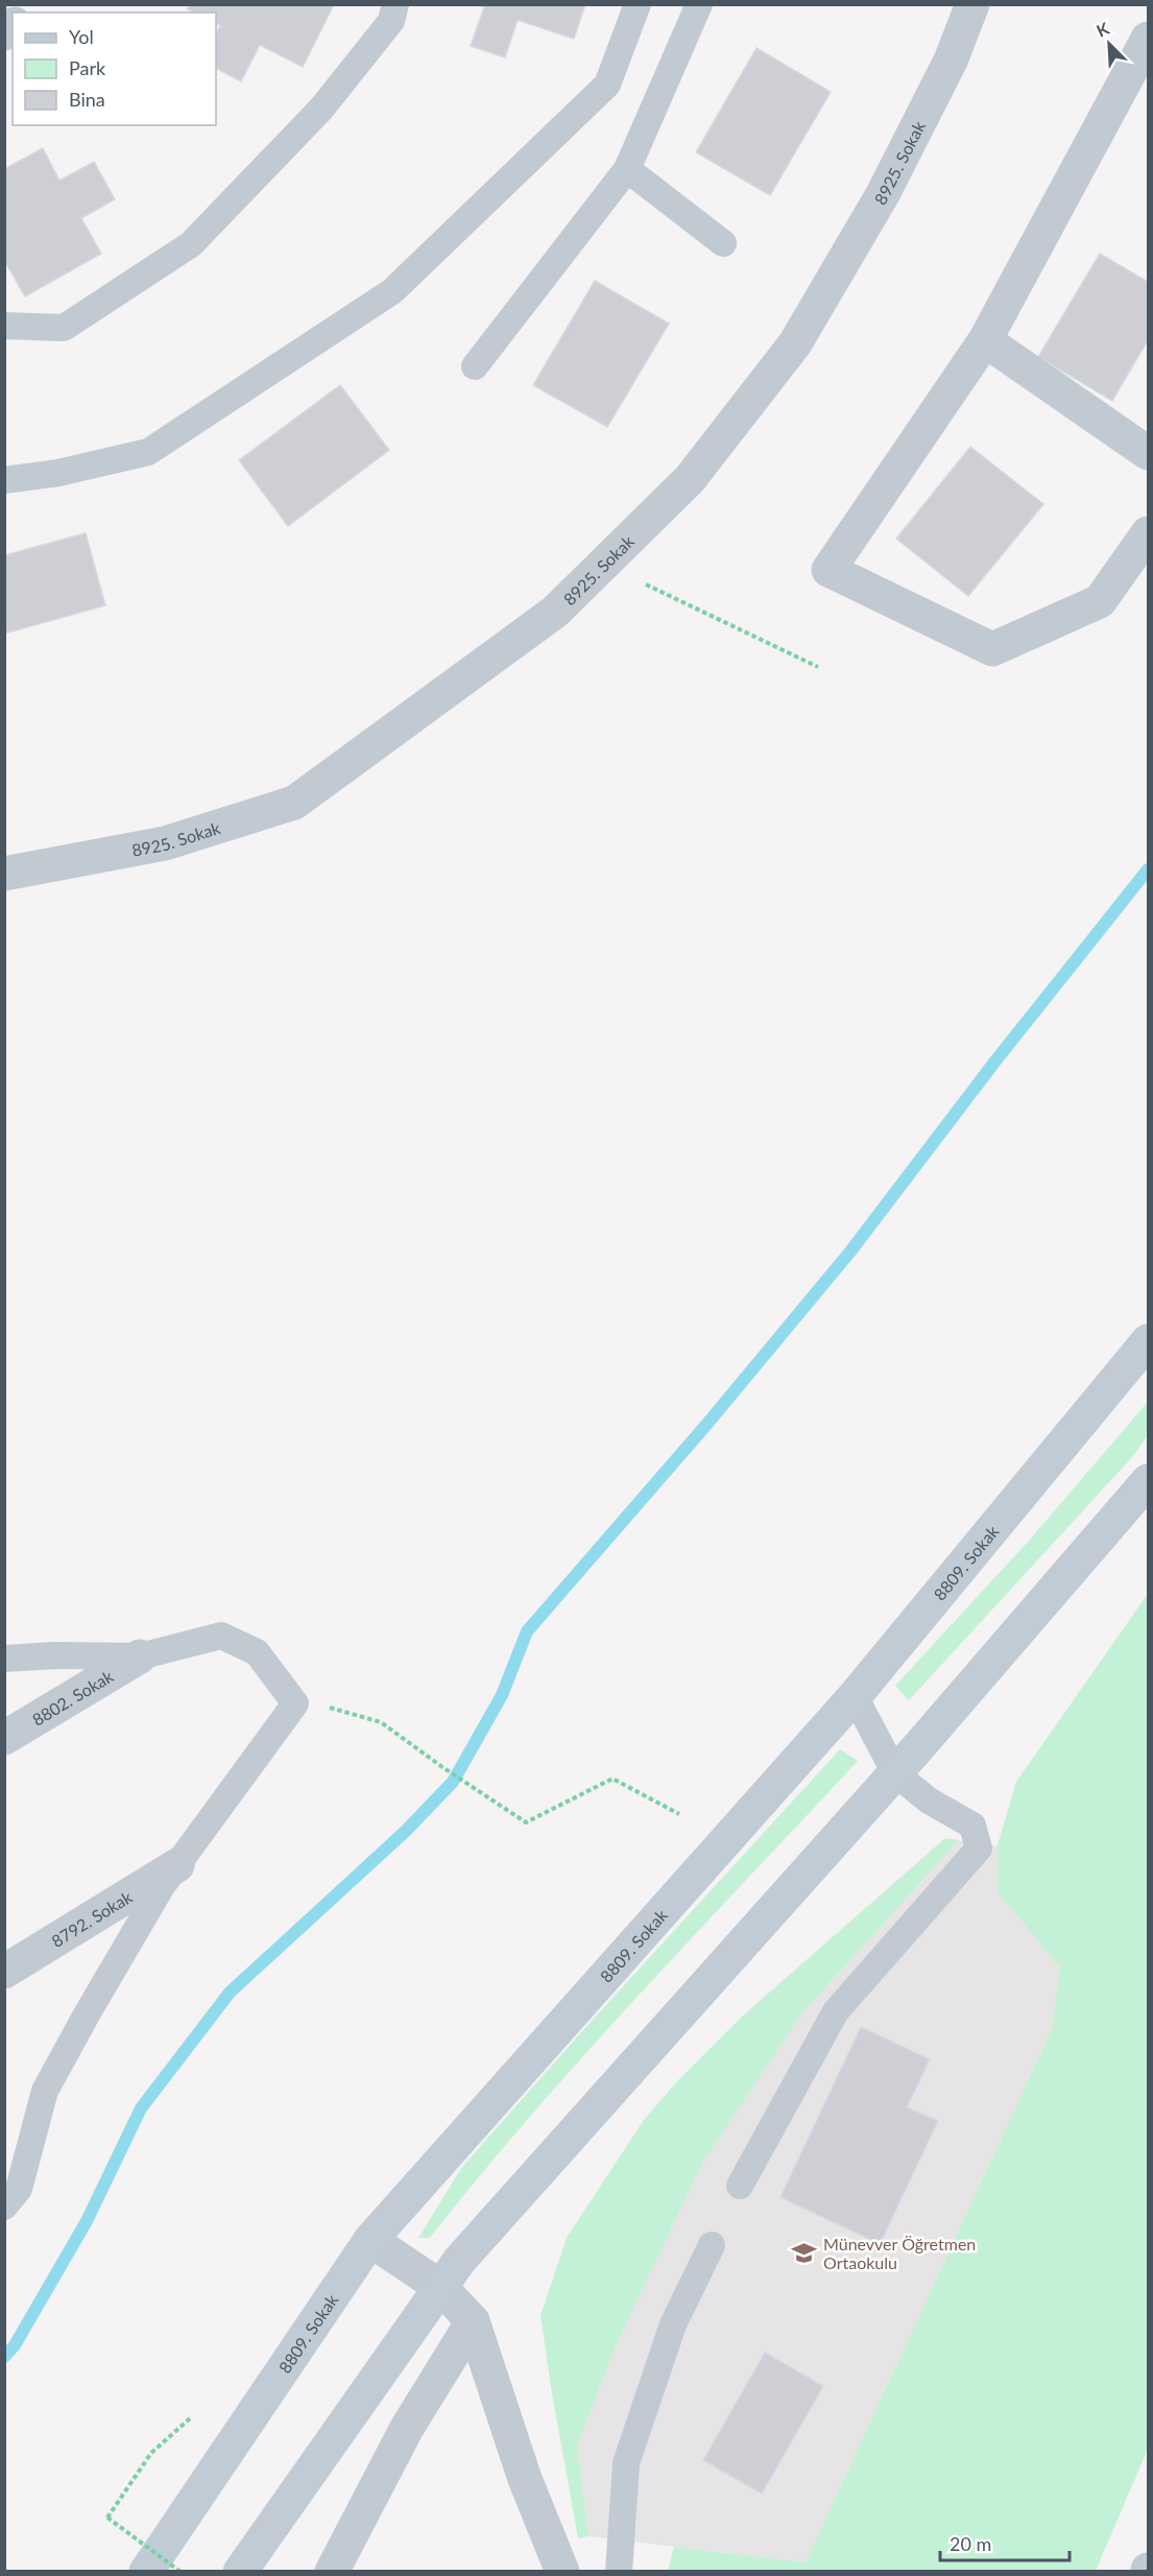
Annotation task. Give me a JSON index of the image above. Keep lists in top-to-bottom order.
{
  "streets": {
    "street": [
      "8925. Sokak",
      "8809. Sokak",
      "8802. Sokak",
      "8792. Sokak"
    ]
  },
  "places": {
    "school or university": ["Münevver Öğretmen Ortaokulu"]
  },
  "legend": ["Yol", "Park", "Bina"],
  "scale_bar": "20 m",
  "north": "top left"
}
